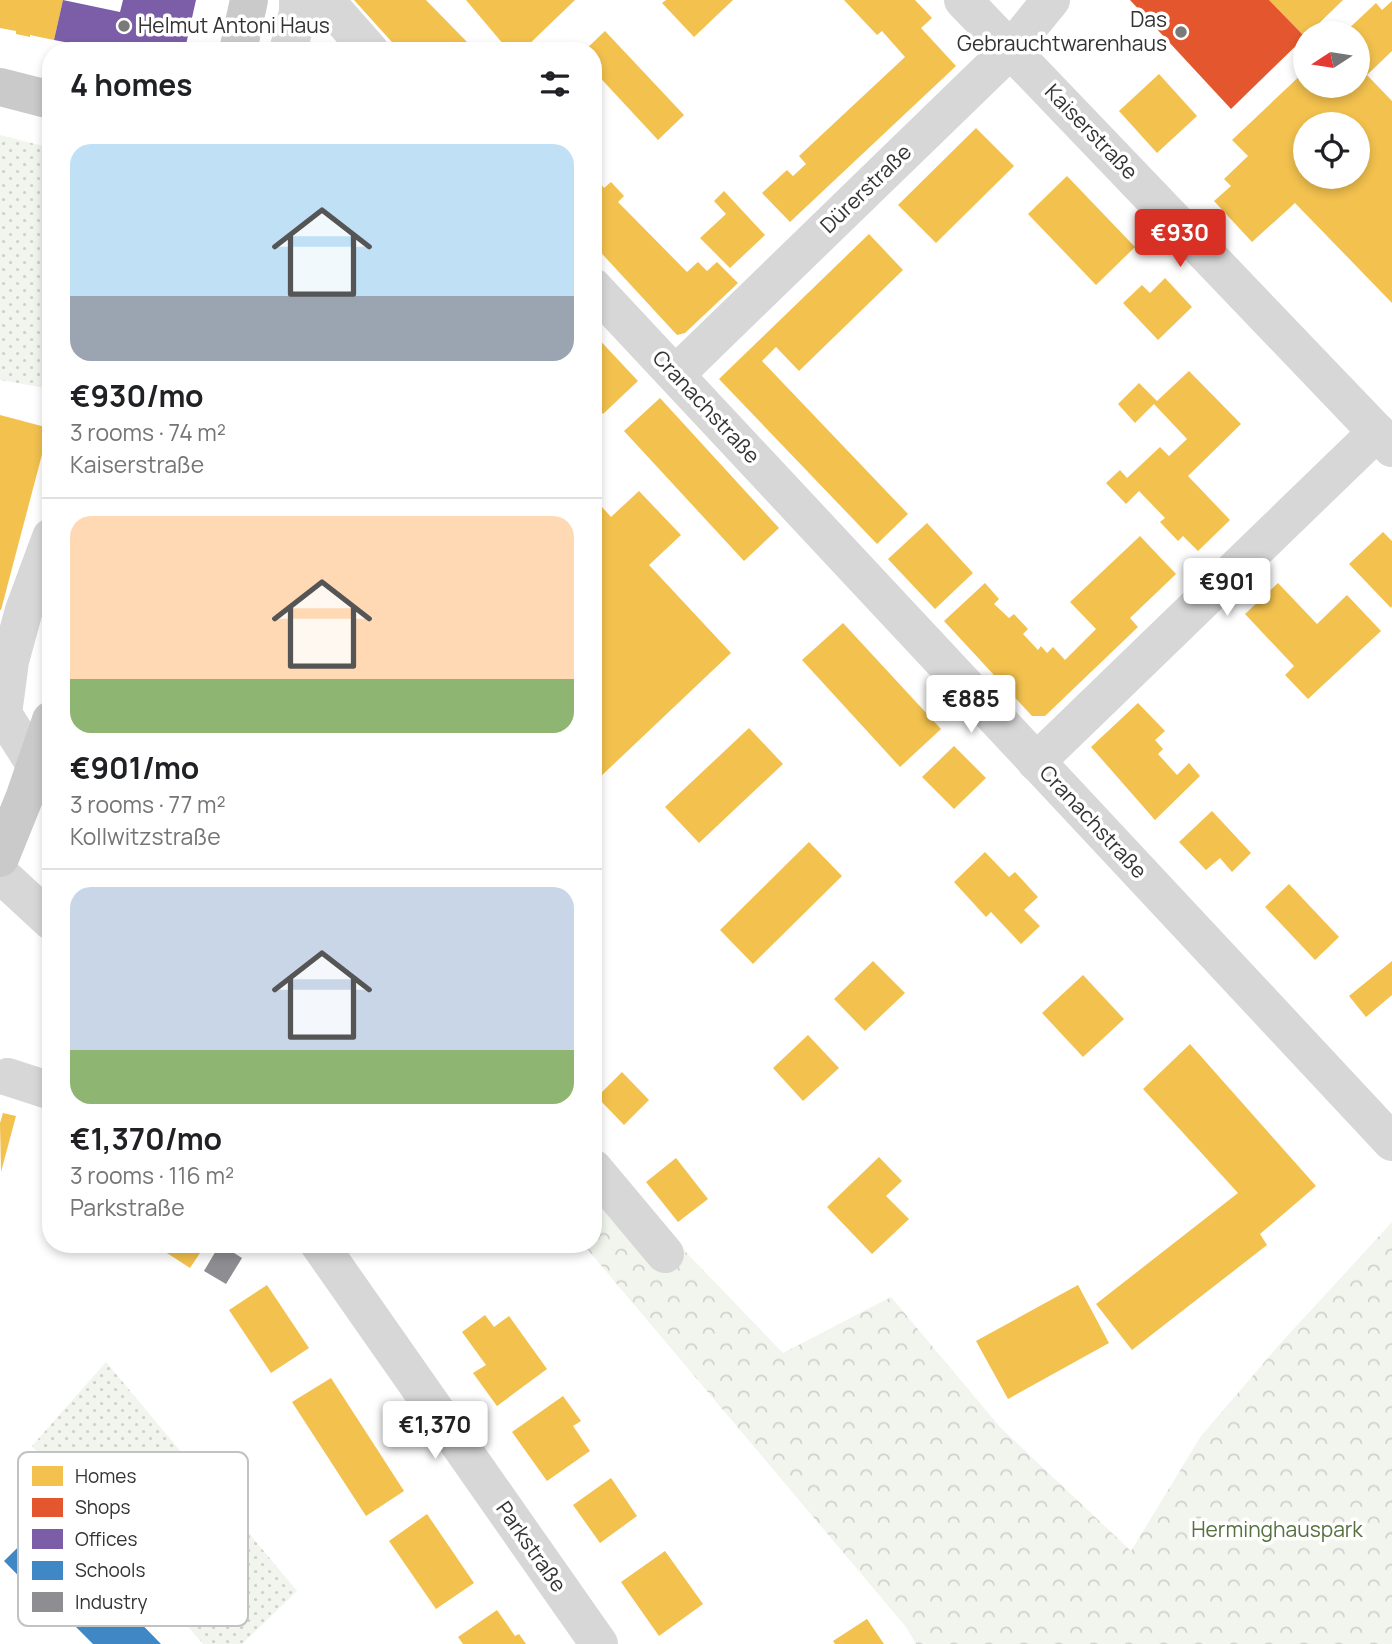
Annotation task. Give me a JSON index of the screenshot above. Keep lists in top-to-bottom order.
{
  "streets": {
    "street": [
      "Kaiserstraße",
      "Dürerstraße",
      "Cranachstraße",
      "Parkstraße"
    ]
  },
  "crossings": [
    ["Kaiserstraße", "Dürerstraße"],
    ["Dürerstraße", "Cranachstraße"]
  ],
  "parks": ["Herminghauspark"],
  "places": ["Helmut Antoni Haus", "Das Gebrauchtwarenhaus"],
  "legend": [
    "Homes",
    "Shops",
    "Offices",
    "Schools",
    "Industry"
  ],
  "north": "left",
  "page": {
    "heading": "4 homes",
    "list": [
      {
        "name": "€930/mo",
        "note": "3 rooms · 74 m² · Kaiserstraße"
      },
      {
        "name": "€901/mo",
        "note": "3 rooms · 77 m² · Kollwitzstraße"
      },
      {
        "name": "€1,370/mo",
        "note": "3 rooms · 116 m² · Parkstraße"
      }
    ],
    "price": [
      "€930",
      "€901",
      "€885",
      "€1,370"
    ]
  }
}
